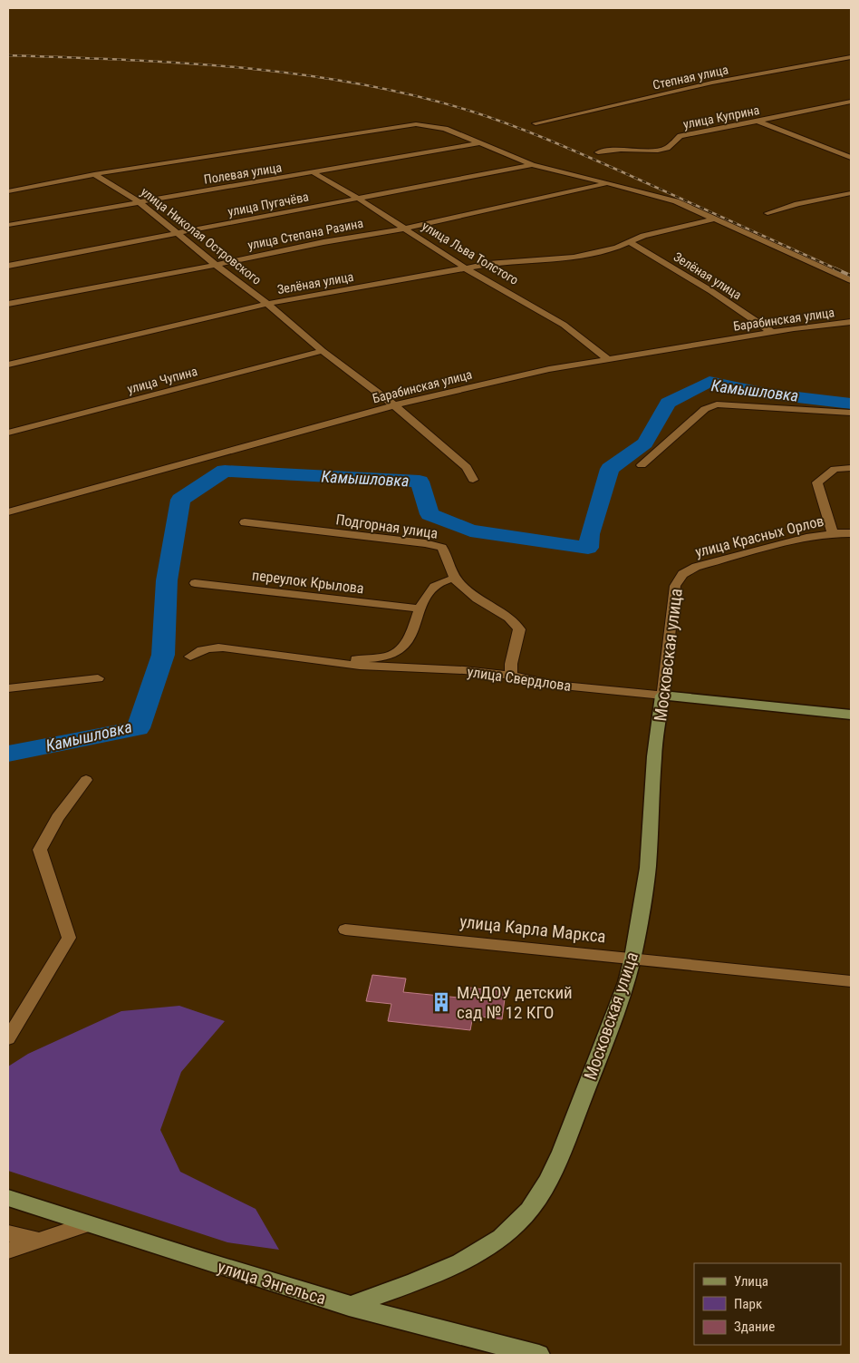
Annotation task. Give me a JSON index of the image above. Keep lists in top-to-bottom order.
{
  "streets": {
    "main road": ["Московская улица", "улица Свердлова", "улица Энгельса"],
    "street": [
      "Степная улица",
      "улица Куприна",
      "Полевая улица",
      "улица Пугачёва",
      "улица Степана Разина",
      "улица Николая Островского",
      "улица Льва Толстого",
      "Зелёная улица",
      "Барабинская улица",
      "улица Чупина",
      "Подгорная улица",
      "улица Красных Орлов",
      "переулок Крылова",
      "улица Карла Маркса"
    ]
  },
  "crossings": [
    ["Полевая улица", "улица Пугачёва"],
    ["Полевая улица", "улица Степана Разина"],
    ["Полевая улица", "улица Николая Островского"],
    ["Полевая улица", "улица Льва Толстого"],
    ["Полевая улица", "Зелёная улица"],
    ["улица Пугачёва", "улица Николая Островского"],
    ["улица Пугачёва", "улица Льва Толстого"],
    ["улица Степана Разина", "улица Николая Островского"],
    ["улица Степана Разина", "улица Льва Толстого"],
    ["улица Николая Островского", "Зелёная улица"],
    ["улица Николая Островского", "Барабинская улица"],
    ["улица Николая Островского", "улица Чупина"],
    ["улица Льва Толстого", "Зелёная улица"],
    ["улица Льва Толстого", "Барабинская улица"],
    ["Зелёная улица", "Барабинская улица"],
    ["Подгорная улица", "улица Свердлова"],
    ["улица Красных Орлов", "Московская улица"],
    ["Московская улица", "улица Свердлова"],
    ["Московская улица", "улица Карла Маркса"],
    ["Московская улица", "улица Энгельса"]
  ],
  "water": ["Камышловка"],
  "places": {
    "building": ["МАДОУ детский сад № 12 КГО"]
  },
  "legend": ["Улица", "Парк", "Здание"]
}
